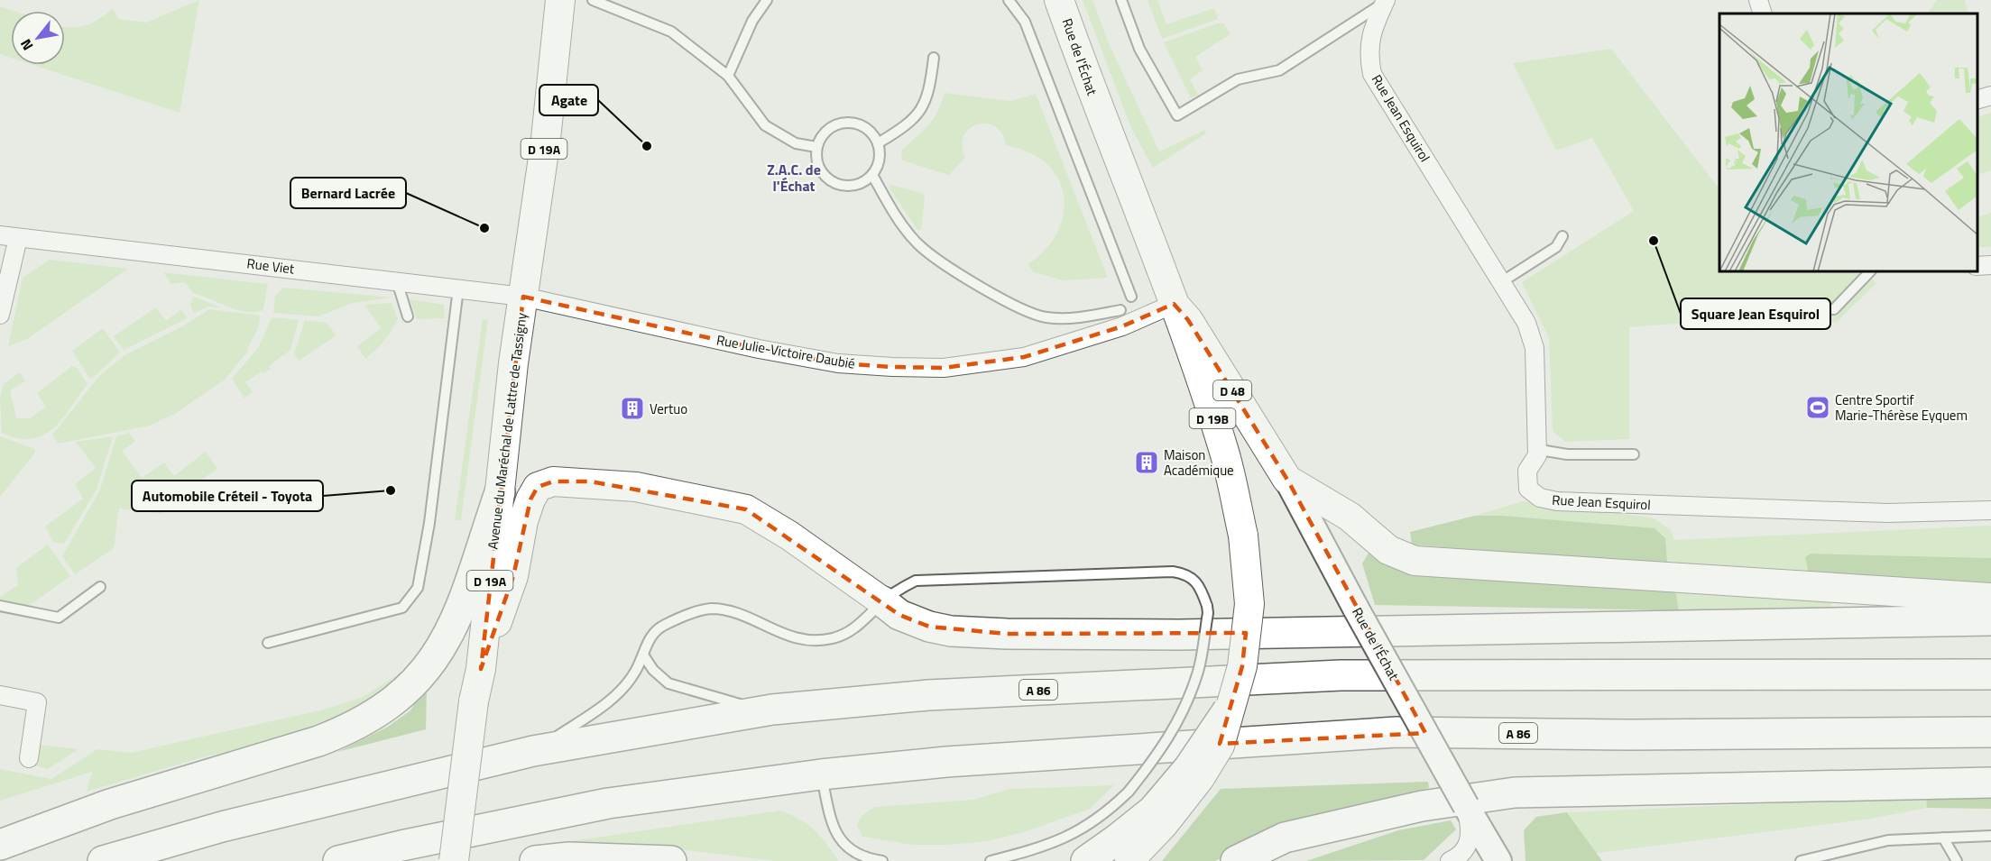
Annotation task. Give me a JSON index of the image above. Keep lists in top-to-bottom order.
{
  "streets": {
    "highway": ["A 86"],
    "main road": [
      "Rue de l'Échat",
      "D 19A",
      "D 48",
      "D 19B",
      "Avenue du Maréchal de Lattre de Tassigny"
    ],
    "street": ["Rue Jean Esquirol", "Rue Viet", "Rue Julie-Victoire Daubié"]
  },
  "crossings": [
    ["Rue de l'Échat", "Rue Julie-Victoire Daubié"],
    ["Rue de l'Échat", "D 48"],
    ["Rue de l'Échat", "D 19B"],
    ["Rue Viet", "Rue Julie-Victoire Daubié"],
    ["Rue Viet", "Avenue du Maréchal de Lattre de Tassigny"],
    ["Rue Julie-Victoire Daubié", "D 48"],
    ["Rue Julie-Victoire Daubié", "D 19B"],
    ["Rue Julie-Victoire Daubié", "Avenue du Maréchal de Lattre de Tassigny"],
    ["D 48", "D 19B"]
  ],
  "districts": ["Z.A.C. de l'Échat"],
  "places": {
    "other": [
      "Agate",
      "Bernard Lacrée",
      "Square Jean Esquirol",
      "Automobile Créteil - Toyota"
    ],
    "sports": ["Centre Sportif Marie-Thérèse Eyquem"],
    "building": ["Vertuo", "Maison Académique"]
  },
  "north": "bottom left"
}
